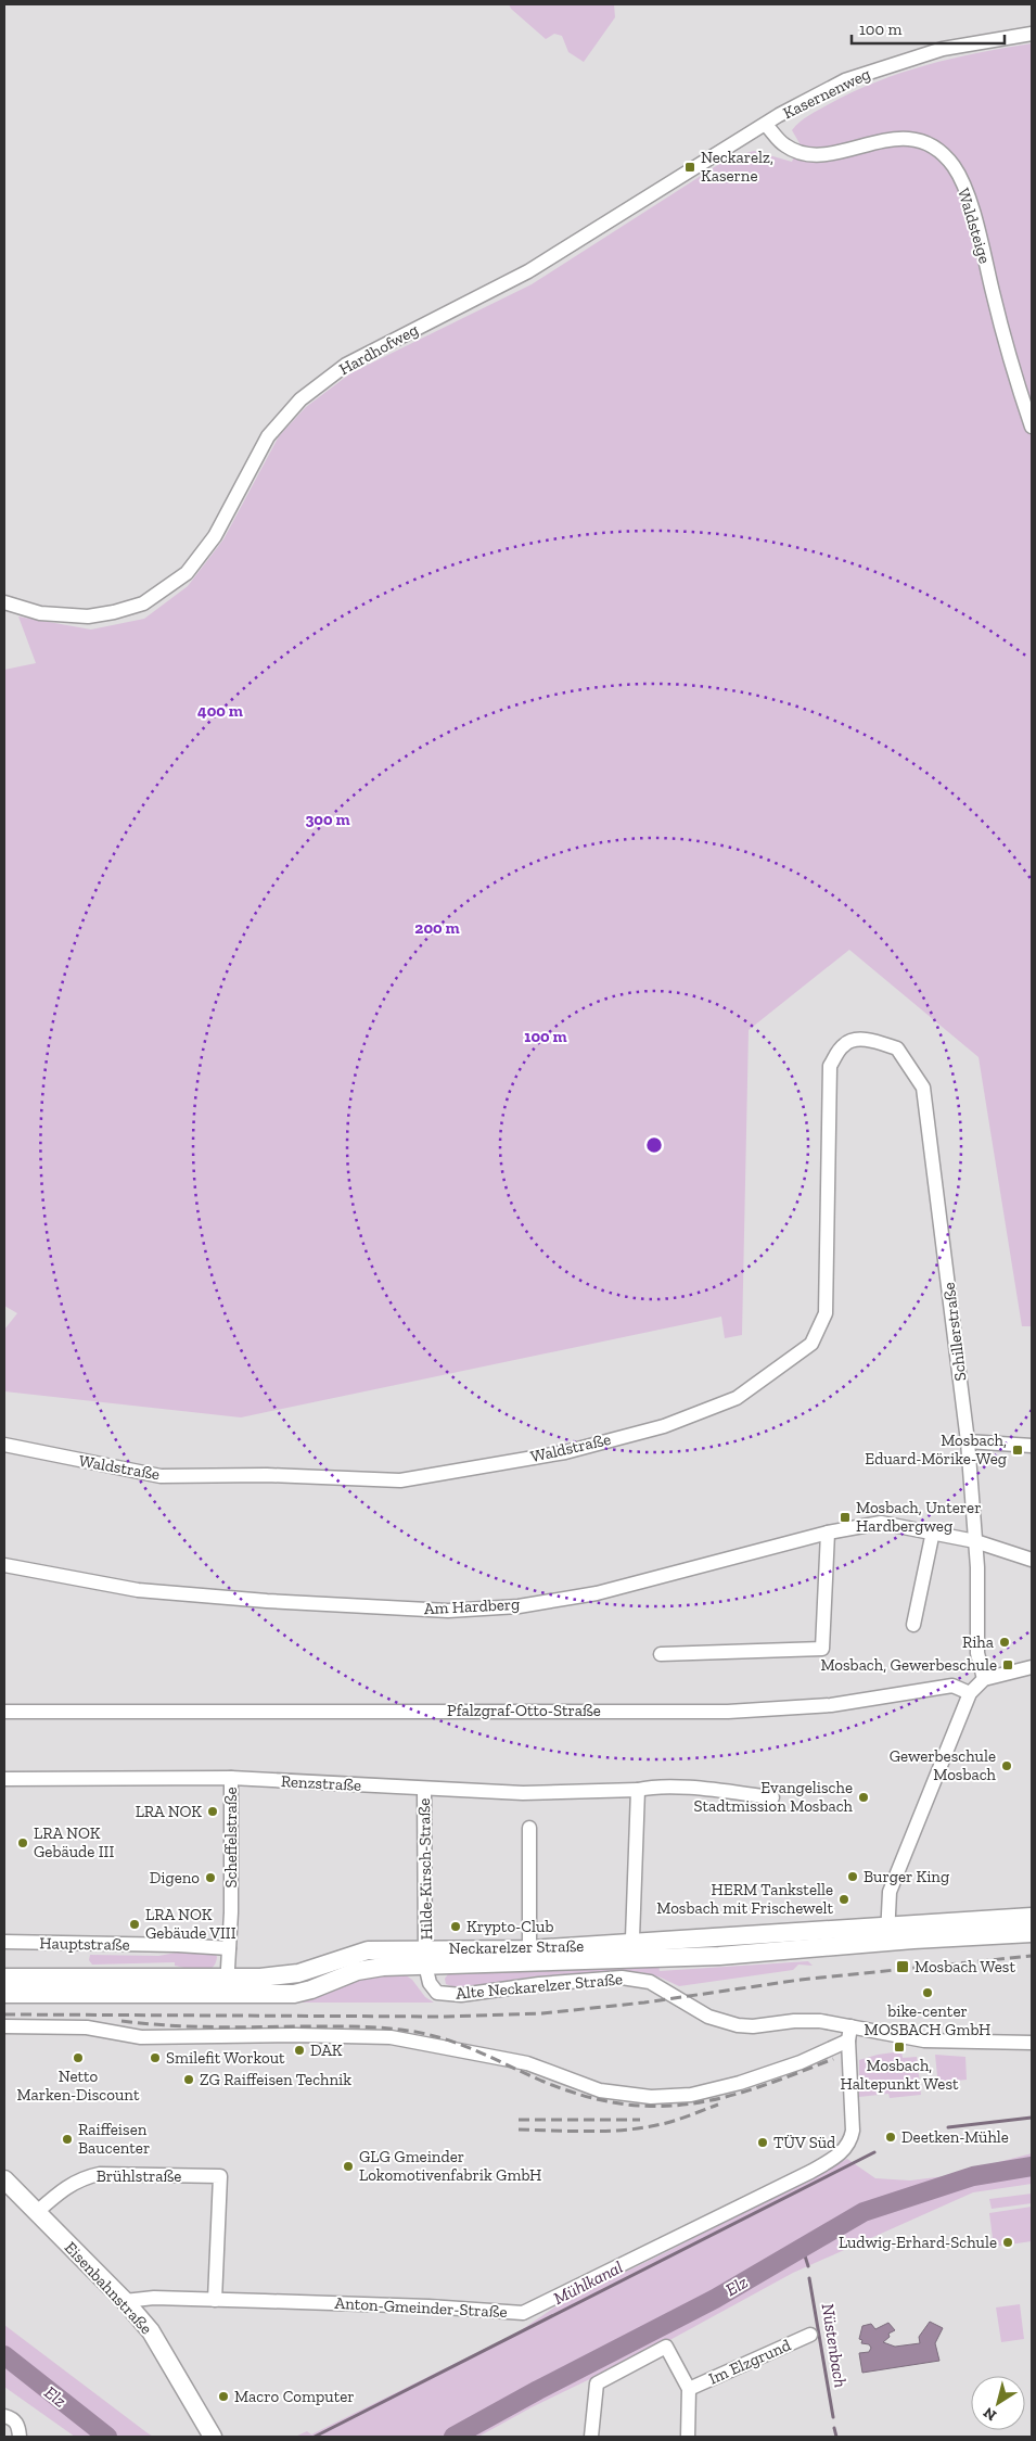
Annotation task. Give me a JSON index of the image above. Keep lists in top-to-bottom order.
{
  "streets": {
    "main road": ["Neckarelzer Straße", "Eisenbahnstraße"],
    "street": [
      "Kasernenweg",
      "Waldsteige",
      "Hardhofweg",
      "Schillerstraße",
      "Waldstraße",
      "Am Hardberg",
      "Pfalzgraf-Otto-Straße",
      "Renzstraße",
      "Scheffelstraße",
      "Hilde-Kirsch-Straße",
      "Hauptstraße",
      "Alte Neckarelzer Straße",
      "Brühlstraße",
      "Anton-Gmeinder-Straße",
      "Im Elzgrund"
    ]
  },
  "crossings": [
    ["Kasernenweg", "Waldsteige"],
    ["Kasernenweg", "Hardhofweg"],
    ["Schillerstraße", "Waldstraße"],
    ["Schillerstraße", "Am Hardberg"],
    ["Renzstraße", "Scheffelstraße"],
    ["Renzstraße", "Hilde-Kirsch-Straße"],
    ["Scheffelstraße", "Hauptstraße"],
    ["Scheffelstraße", "Neckarelzer Straße"],
    ["Hilde-Kirsch-Straße", "Neckarelzer Straße"],
    ["Hilde-Kirsch-Straße", "Alte Neckarelzer Straße"],
    ["Neckarelzer Straße", "Alte Neckarelzer Straße"],
    ["Alte Neckarelzer Straße", "Anton-Gmeinder-Straße"],
    ["Brühlstraße", "Eisenbahnstraße"],
    ["Brühlstraße", "Anton-Gmeinder-Straße"],
    ["Eisenbahnstraße", "Anton-Gmeinder-Straße"]
  ],
  "water": ["Mühlkanal", "Elz", "Nüstenbach"],
  "places": {
    "transit": [
      "Neckarelz, Kaserne",
      "Mosbach, Eduard-Mörike-Weg",
      "Mosbach, Unterer Hardbergweg",
      "Mosbach, Gewerbeschule",
      "Mosbach West",
      "Mosbach, Haltepunkt West"
    ],
    "other": [
      "Riha",
      "Gewerbeschule Mosbach",
      "Evangelische Stadtmission Mosbach",
      "LRA NOK",
      "LRA NOK Gebäude III",
      "Burger King",
      "Digeno",
      "HERM Tankstelle Mosbach mit Frischewelt",
      "LRA NOK Gebäude VIII",
      "Krypto-Club",
      "bike-center MOSBACH GmbH",
      "DAK",
      "Netto Marken-Discount",
      "Smilefit Workout",
      "ZG Raiffeisen Technik",
      "Deetken-Mühle",
      "Raiffeisen Baucenter",
      "TÜV Süd",
      "GLG Gmeinder Lokomotivenfabrik GmbH",
      "Ludwig-Erhard-Schule",
      "Macro Computer"
    ]
  },
  "scale_bar": "100 m",
  "north": "bottom left",
  "rings": [
    "400 m",
    "300 m",
    "200 m",
    "100 m"
  ]
}
